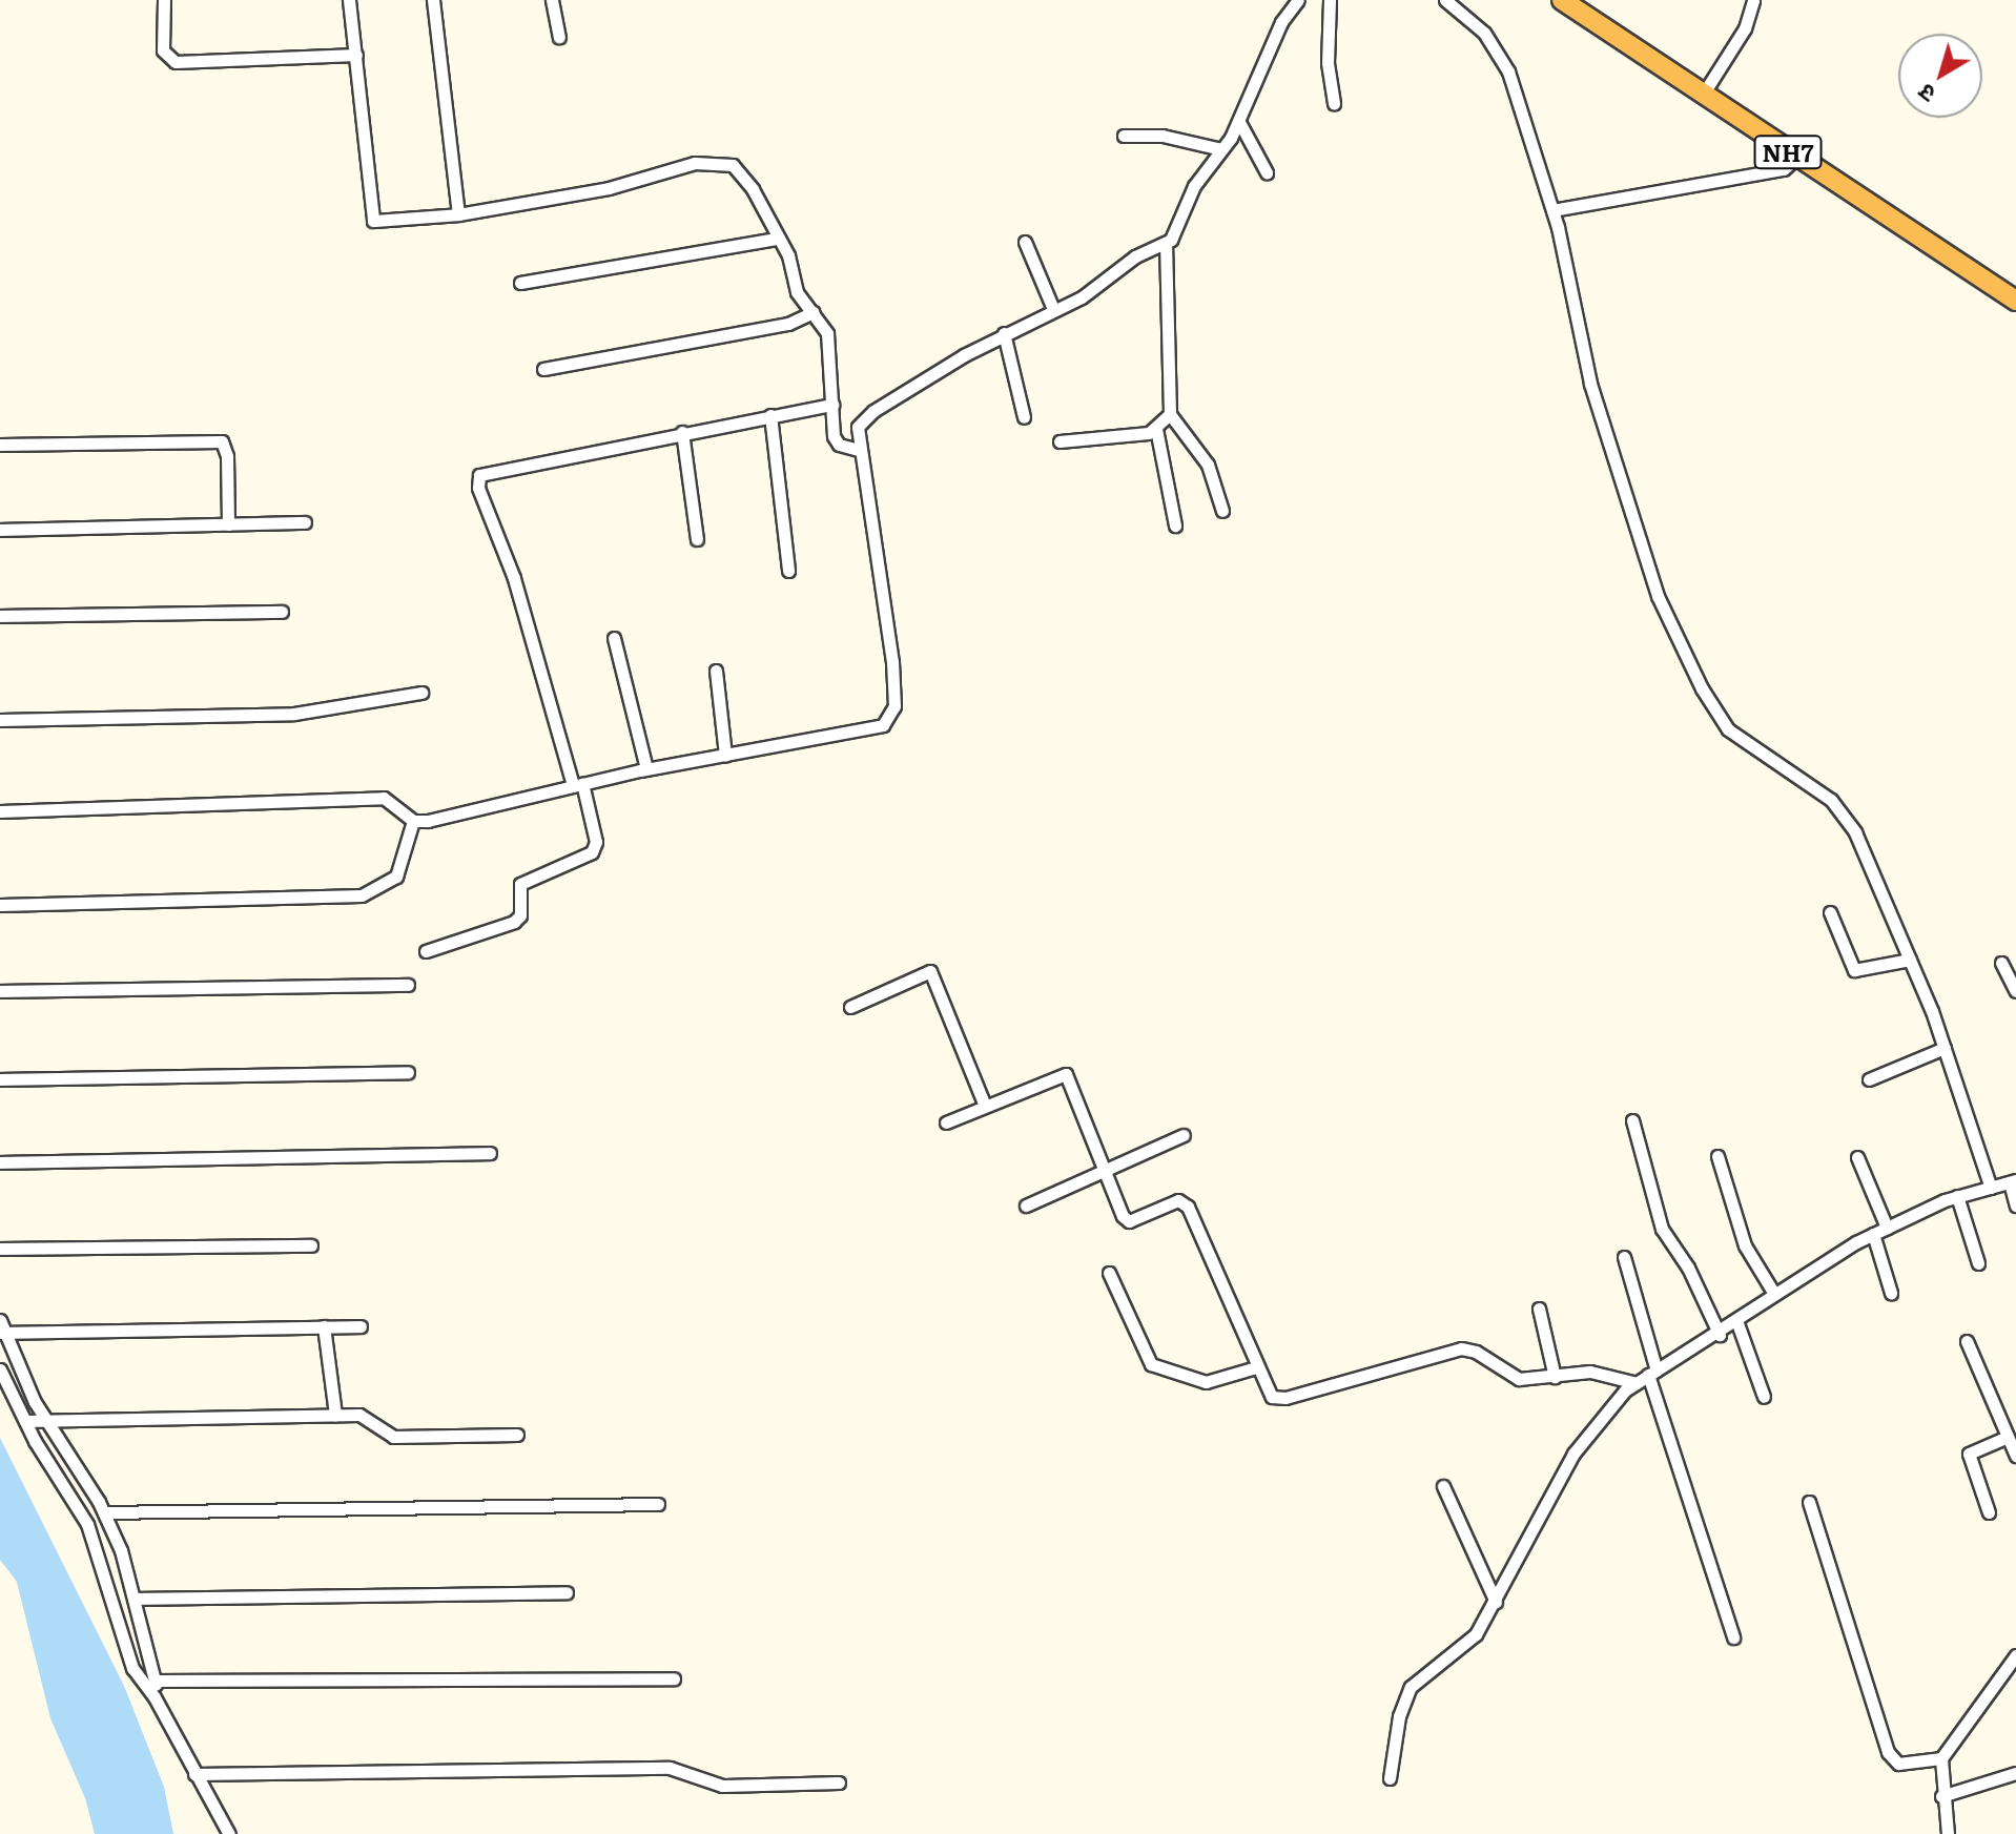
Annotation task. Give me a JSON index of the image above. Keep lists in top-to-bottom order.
{
  "streets": {
    "highway": ["NH7"]
  },
  "north": "bottom left"
}
